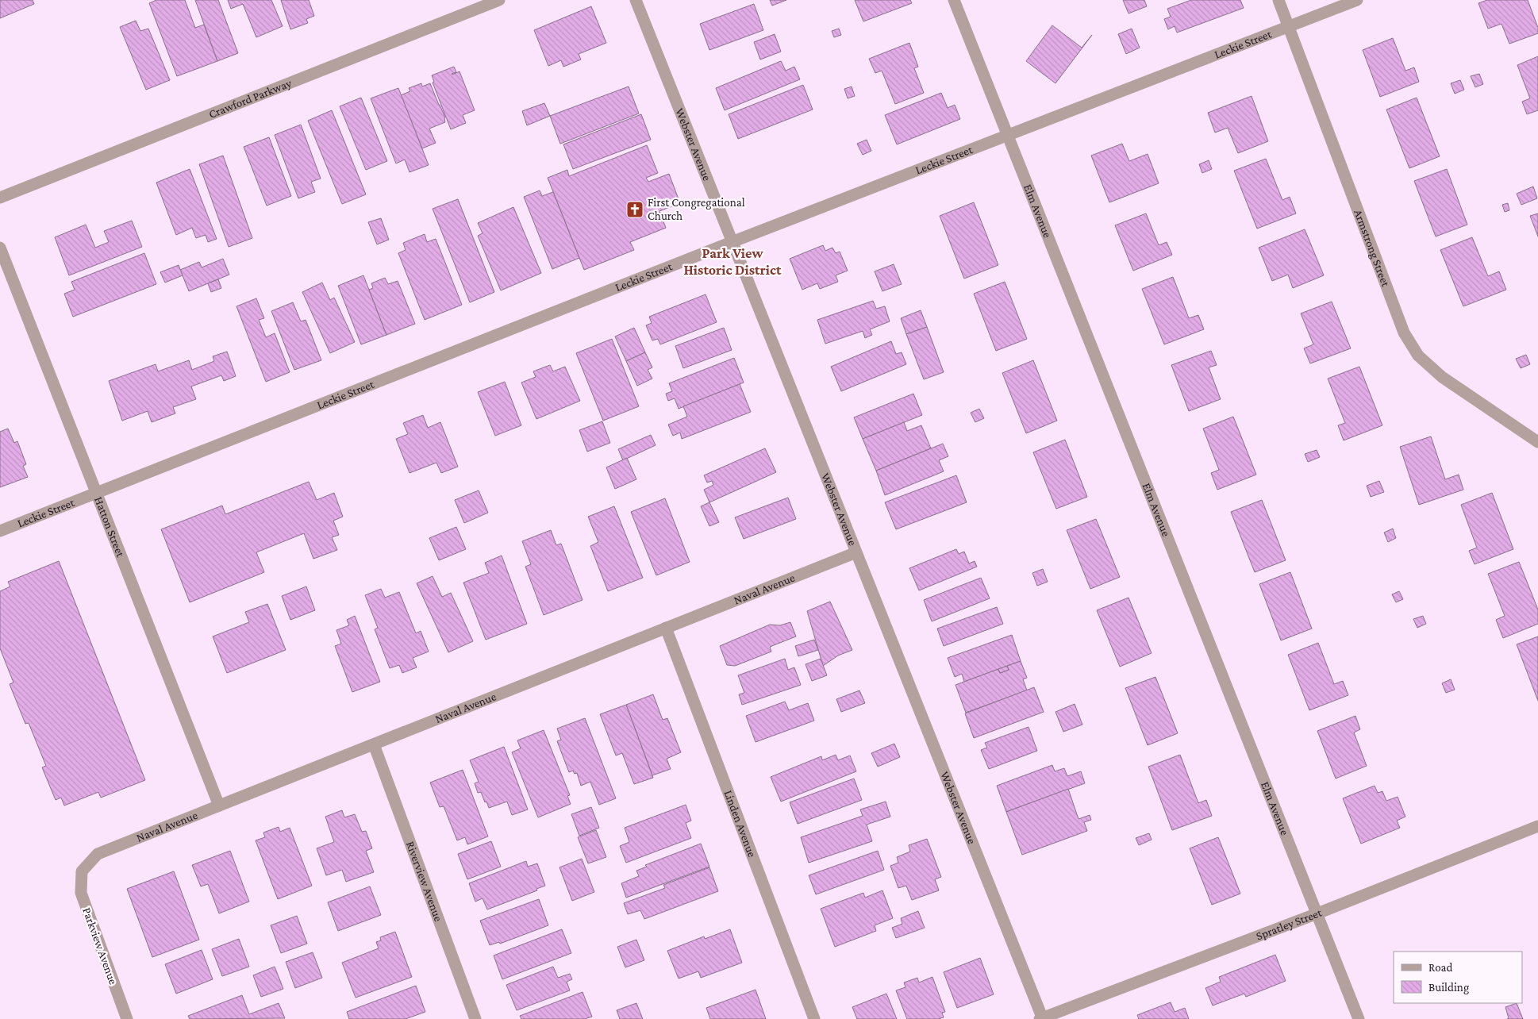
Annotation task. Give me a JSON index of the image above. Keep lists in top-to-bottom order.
{
  "streets": {
    "street": [
      "Leckie Street",
      "Crawford Parkway",
      "Webster Avenue",
      "Elm Avenue",
      "Armstrong Street",
      "Hatton Street",
      "Naval Avenue",
      "Linden Avenue",
      "Riverview Avenue",
      "Spratley Street",
      "Parkview Avenue"
    ]
  },
  "crossings": [
    ["Leckie Street", "Webster Avenue"],
    ["Leckie Street", "Elm Avenue"],
    ["Leckie Street", "Armstrong Street"],
    ["Leckie Street", "Hatton Street"],
    ["Webster Avenue", "Naval Avenue"],
    ["Webster Avenue", "Spratley Street"],
    ["Elm Avenue", "Spratley Street"],
    ["Hatton Street", "Naval Avenue"],
    ["Naval Avenue", "Linden Avenue"],
    ["Naval Avenue", "Riverview Avenue"],
    ["Naval Avenue", "Parkview Avenue"]
  ],
  "districts": ["Park View Historic District"],
  "places": {
    "church": ["First Congregational Church"]
  },
  "legend": ["Road", "Building"]
}
